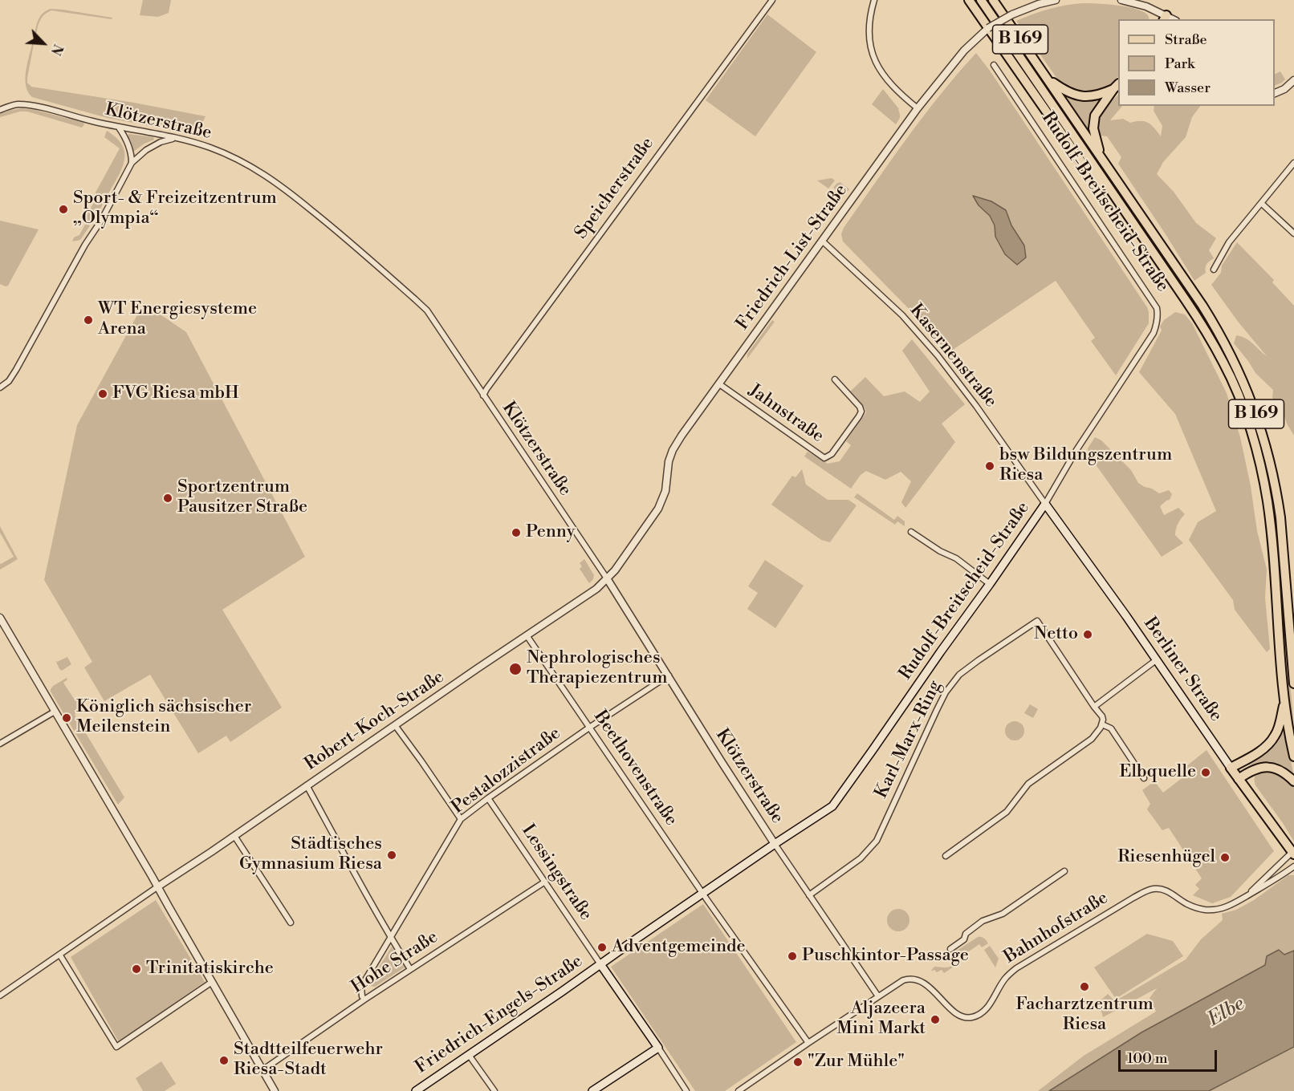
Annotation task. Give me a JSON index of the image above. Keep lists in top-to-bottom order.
{
  "streets": {
    "main road": [
      "B 169",
      "Rudolf-Breitscheid-Straße",
      "Berliner Straße",
      "Friedrich-Engels-Straße"
    ],
    "street": [
      "Klötzerstraße",
      "Speicherstraße",
      "Friedrich-List-Straße",
      "Kasernenstraße",
      "Jahnstraße",
      "Robert-Koch-Straße",
      "Karl-Marx-Ring",
      "Beethovenstraße",
      "Pestalozzistraße",
      "Lessingstraße",
      "Bahnhofstraße",
      "Hohe Straße"
    ]
  },
  "crossings": [
    ["Klötzerstraße", "Speicherstraße"],
    ["Klötzerstraße", "Rudolf-Breitscheid-Straße"],
    ["Klötzerstraße", "Friedrich-List-Straße"],
    ["Klötzerstraße", "Robert-Koch-Straße"],
    ["Klötzerstraße", "Karl-Marx-Ring"],
    ["Klötzerstraße", "Pestalozzistraße"],
    ["Klötzerstraße", "Bahnhofstraße"],
    ["Rudolf-Breitscheid-Straße", "Kasernenstraße"],
    ["Rudolf-Breitscheid-Straße", "Berliner Straße"],
    ["Friedrich-List-Straße", "Kasernenstraße"],
    ["Friedrich-List-Straße", "Jahnstraße"],
    ["Friedrich-List-Straße", "Robert-Koch-Straße"],
    ["Kasernenstraße", "Berliner Straße"],
    ["Berliner Straße", "Bahnhofstraße"],
    ["Robert-Koch-Straße", "Beethovenstraße"],
    ["Beethovenstraße", "Pestalozzistraße"],
    ["Beethovenstraße", "Bahnhofstraße"],
    ["Beethovenstraße", "Friedrich-Engels-Straße"],
    ["Pestalozzistraße", "Lessingstraße"],
    ["Pestalozzistraße", "Hohe Straße"],
    ["Lessingstraße", "Hohe Straße"],
    ["Lessingstraße", "Friedrich-Engels-Straße"]
  ],
  "water": ["Elbe"],
  "places": [
    "Sport- & Freizeitzentrum „Olympia“",
    "WT Energiesysteme Arena",
    "FVG Riesa mbH",
    "bsw Bildungszentrum Riesa",
    "Sportzentrum Pausitzer Straße",
    "Penny",
    "Netto",
    "Nephrologisches Therapiezentrum",
    "Königlich sächsischer Meilenstein",
    "Elbquelle",
    "Städtisches Gymnasium Riesa",
    "Riesenhügel",
    "Adventgemeinde",
    "Puschkintor-Passage",
    "Trinitatiskirche",
    "Facharztzentrum Riesa",
    "Aljazeera Mini Markt",
    "Stadtteilfeuerwehr Riesa-Stadt",
    "\"Zur Mühle\""
  ],
  "legend": ["Straße", "Park", "Wasser"],
  "scale_bar": "100 m",
  "north": "bottom right"
}
